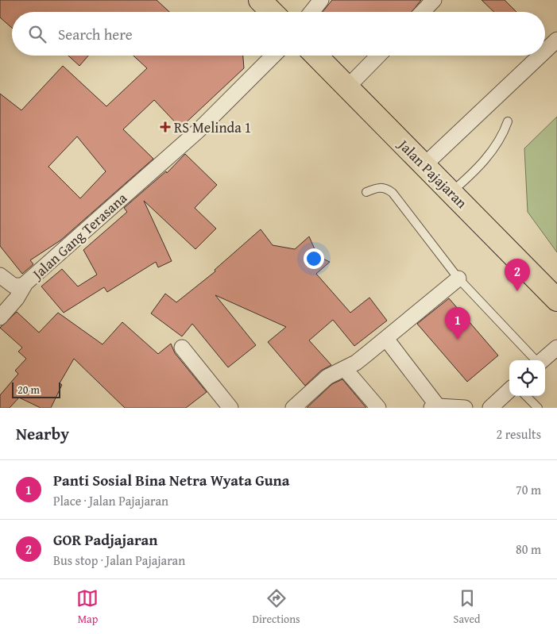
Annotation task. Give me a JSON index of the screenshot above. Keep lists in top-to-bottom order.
{
  "streets": {
    "main road": ["Jalan Pajajaran"],
    "street": ["Jalan Gang Terasana"]
  },
  "places": {
    "health": ["RS Melinda 1"]
  },
  "scale_bar": "20 m",
  "page": {
    "search": "Search here",
    "pins": ["2", "1"],
    "scale": "20 m",
    "heading": ["Nearby", "2 results"],
    "list": [
      {
        "mark": "1",
        "name": "Panti Sosial Bina Netra Wyata Guna",
        "note": "Place · Jalan Pajajaran",
        "value": "70 m"
      },
      {
        "mark": "2",
        "name": "GOR Padjajaran",
        "note": "Bus stop · Jalan Pajajaran",
        "value": "80 m"
      }
    ],
    "nav": ["Map", "Directions", "Saved"]
  }
}
